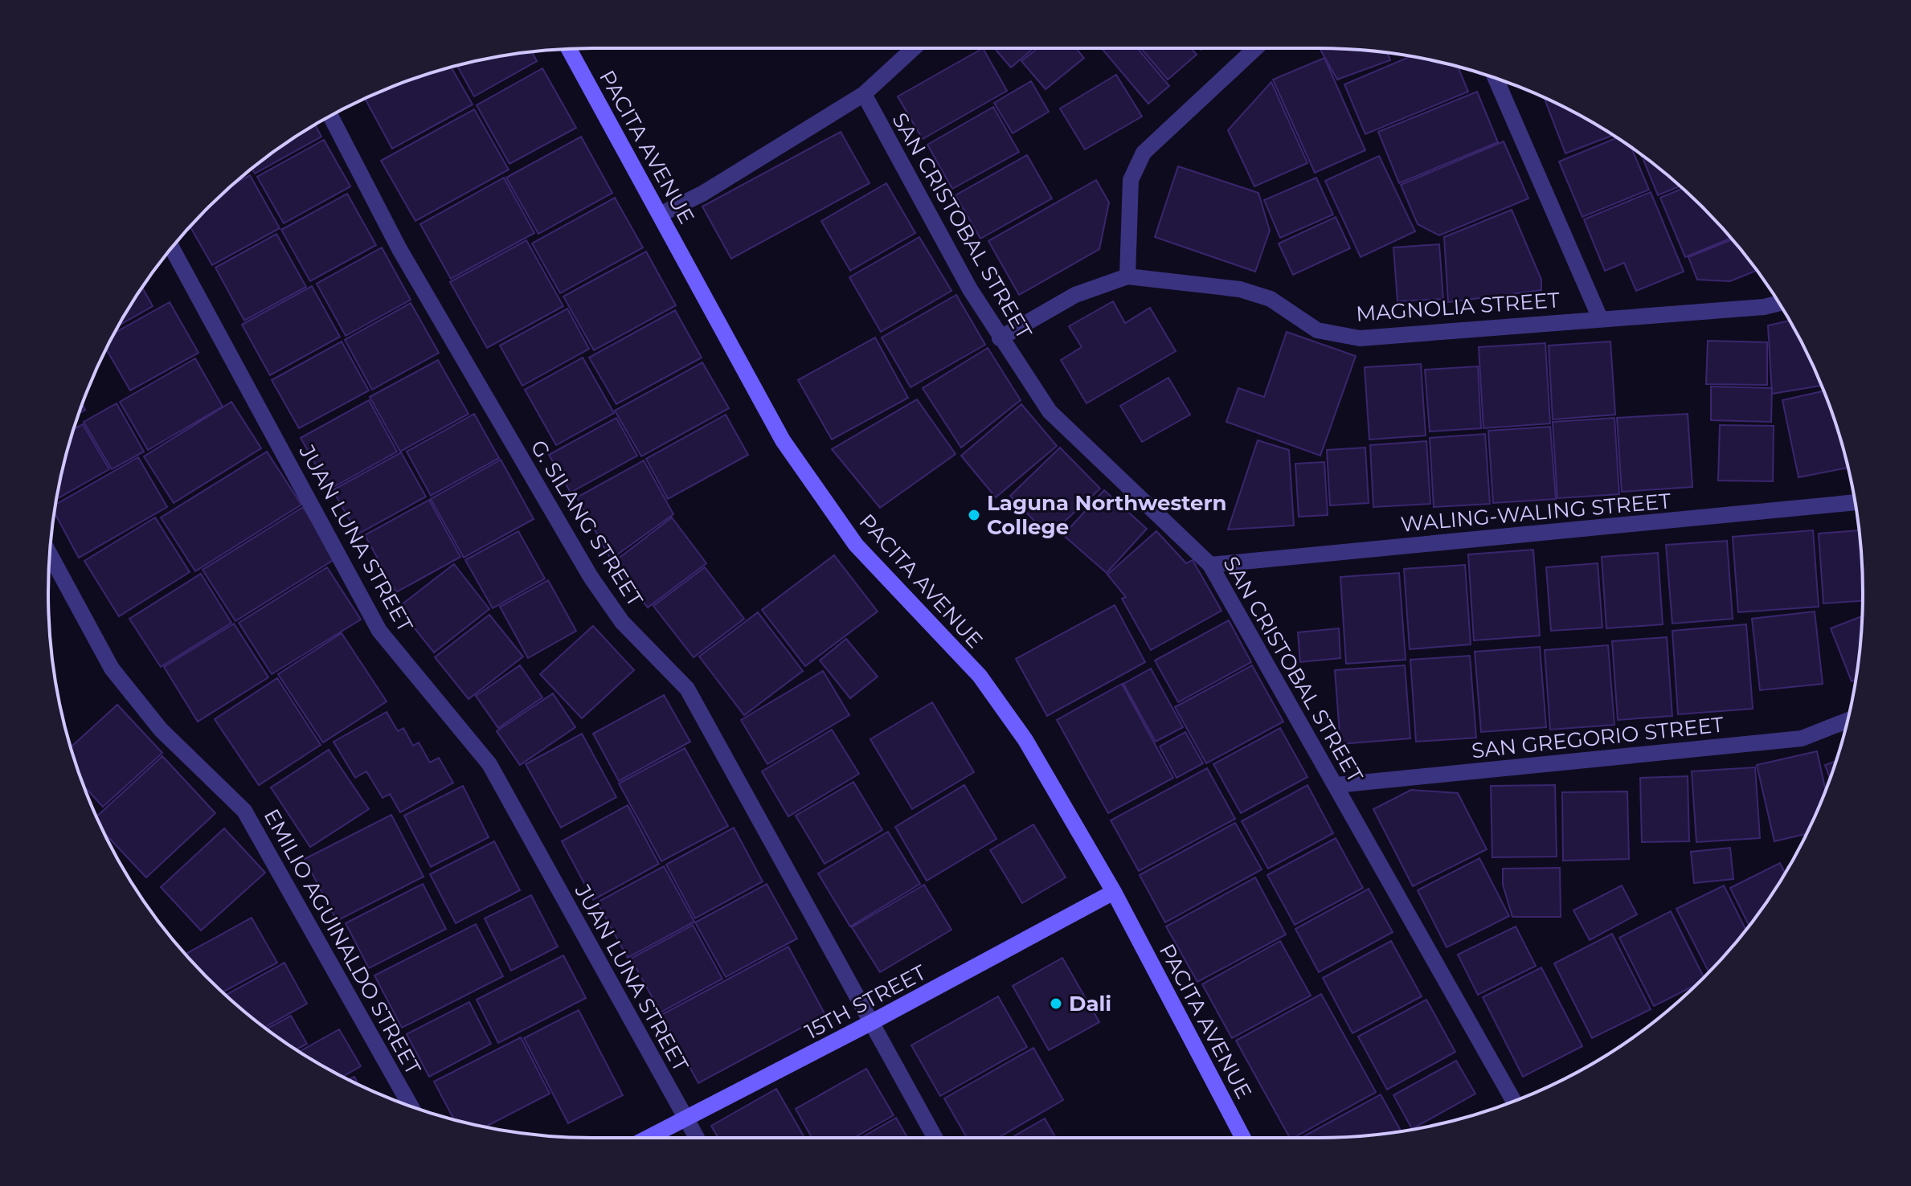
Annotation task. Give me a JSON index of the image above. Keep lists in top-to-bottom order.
{
  "streets": {
    "main road": ["PACITA AVENUE", "15TH STREET"],
    "street": [
      "SAN CRISTOBAL STREET",
      "MAGNOLIA STREET",
      "WALING-WALING STREET",
      "G. SILANG STREET",
      "JUAN LUNA STREET",
      "SAN GREGORIO STREET",
      "EMILIO AGUINALDO STREET"
    ]
  },
  "crossings": [
    ["PACITA AVENUE", "15TH STREET"],
    ["SAN CRISTOBAL STREET", "MAGNOLIA STREET"],
    ["SAN CRISTOBAL STREET", "WALING-WALING STREET"],
    ["SAN CRISTOBAL STREET", "SAN GREGORIO STREET"],
    ["G. SILANG STREET", "15TH STREET"],
    ["JUAN LUNA STREET", "15TH STREET"]
  ],
  "places": ["Laguna Northwestern College", "Dali"]
}
